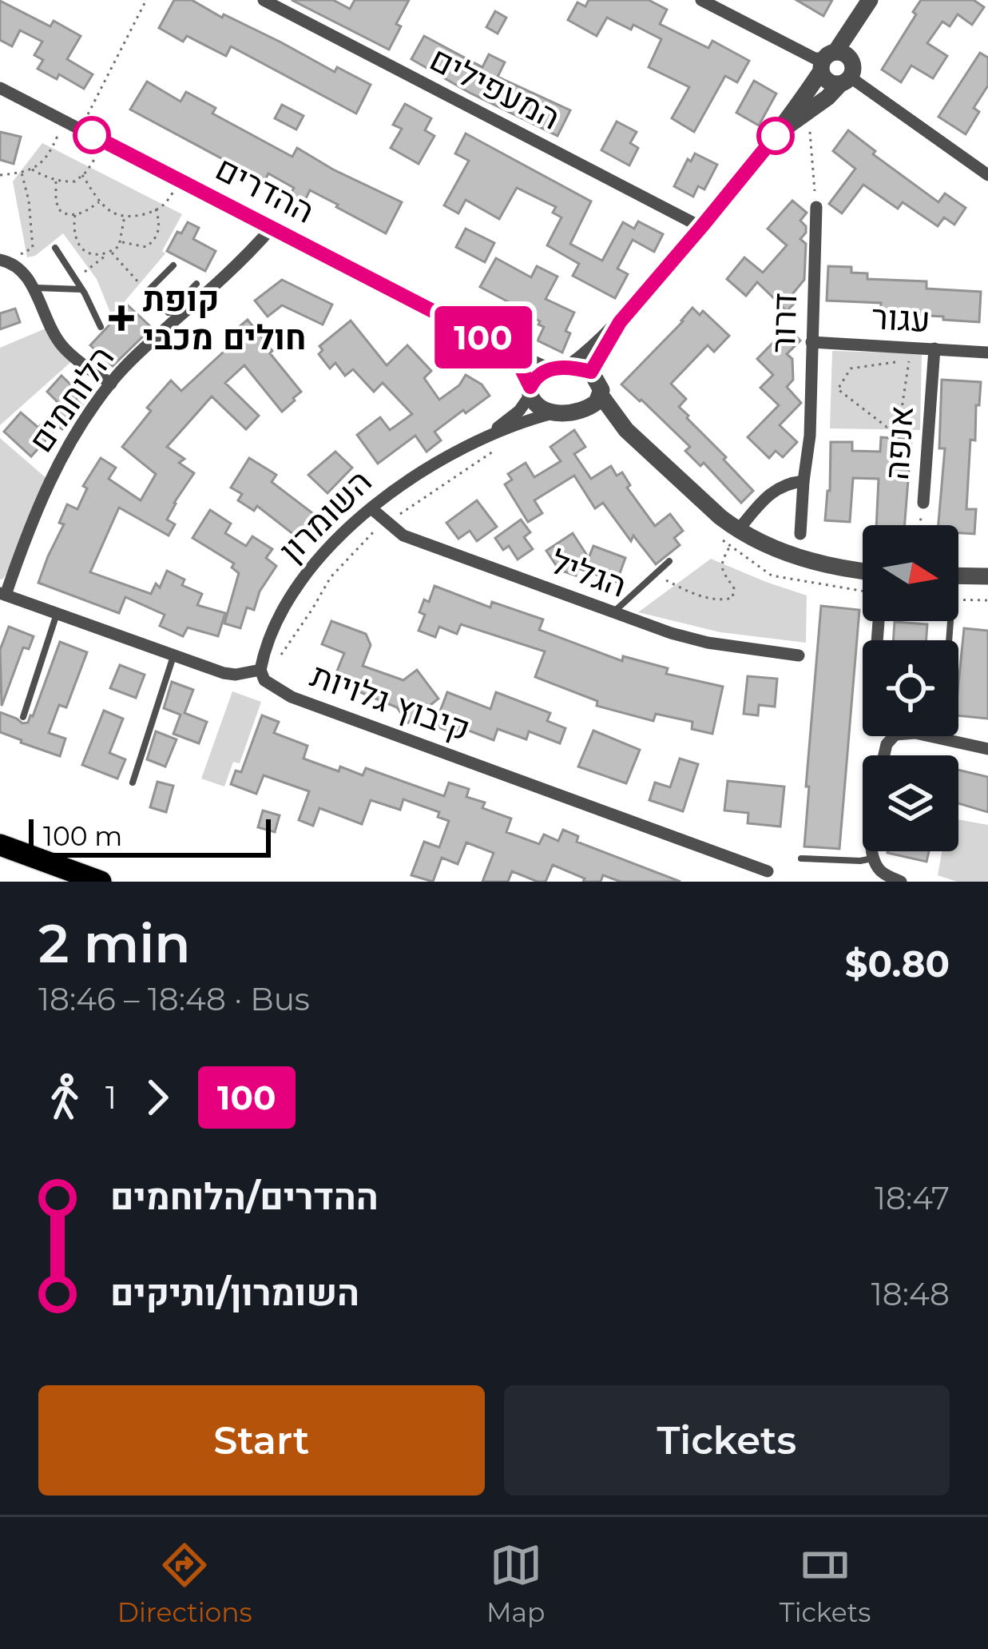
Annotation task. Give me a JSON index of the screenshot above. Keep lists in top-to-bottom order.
{
  "streets": {
    "street": [
      "המעפילים",
      "ההדרים",
      "עגור",
      "דרור",
      "הלוחמים",
      "אנפה",
      "השומרון",
      "הגליל",
      "קיבוץ גלויות"
    ]
  },
  "crossings": [
    ["ההדרים", "הלוחמים"],
    ["ההדרים", "השומרון"],
    ["עגור", "דרור"],
    ["עגור", "אנפה"],
    ["הלוחמים", "קיבוץ גלויות"],
    ["השומרון", "הגליל"],
    ["השומרון", "קיבוץ גלויות"]
  ],
  "places": {
    "health": ["קופת חולים מכבי"]
  },
  "lines": ["bus line 100"],
  "scale_bar": "100 m",
  "north": "right",
  "page": {
    "on_map": "100",
    "scale": "100 m",
    "heading": ["2 min", "18:46 – 18:48 · Bus", "$0.80"],
    "legs": ["1", "100"],
    "list": [
      {
        "name": "ההדרים/הלוחמים",
        "value": "18:47"
      },
      {
        "name": "השומרון/ותיקים",
        "value": "18:48"
      }
    ],
    "buttons": ["Start", "Tickets"],
    "tabs": ["Directions", "Map", "Tickets"]
  }
}
